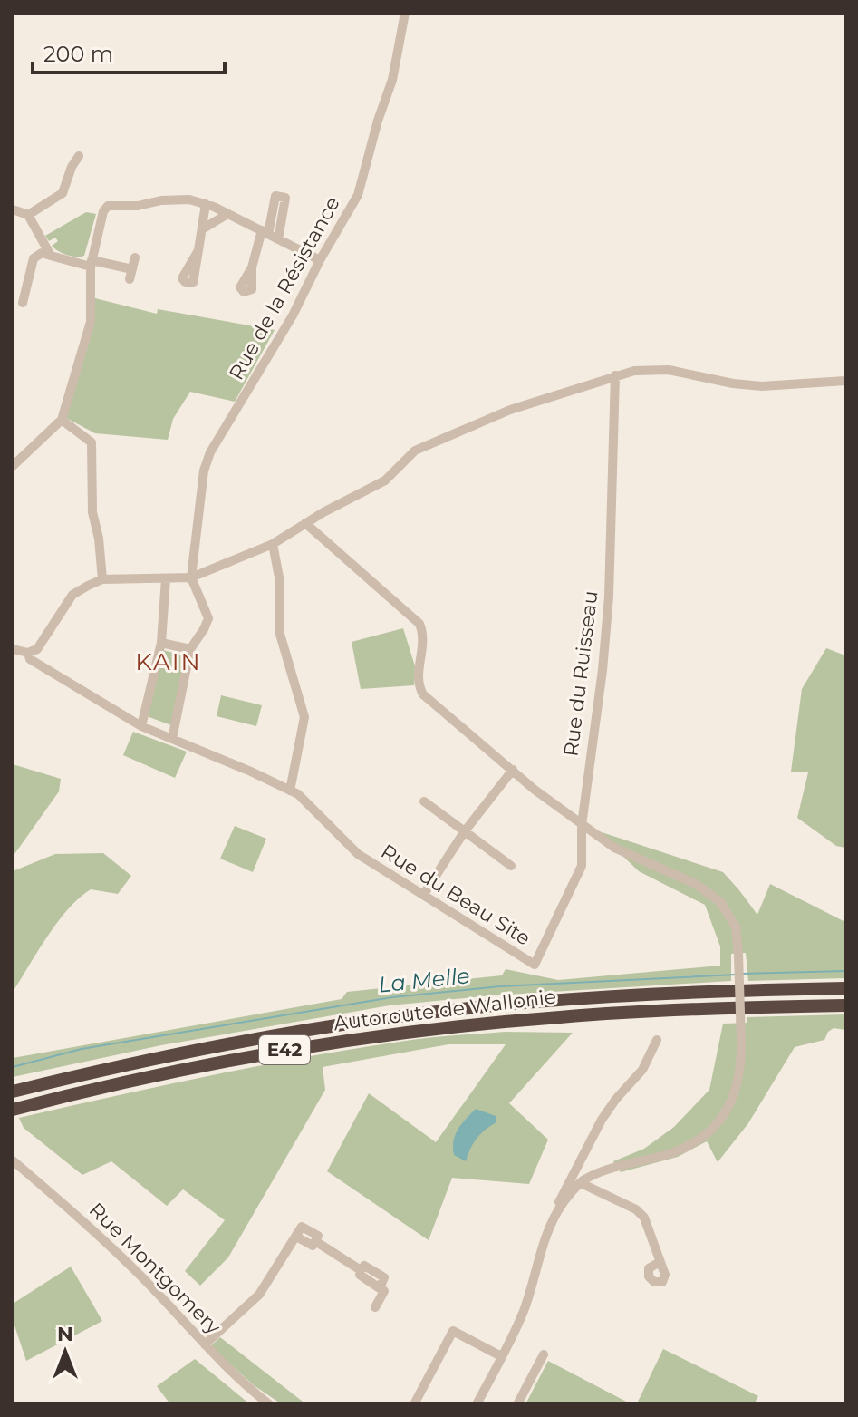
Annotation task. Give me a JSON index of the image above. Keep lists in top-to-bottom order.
{
  "streets": {
    "highway": ["Autoroute de Wallonie", "E42"],
    "street": [
      "Rue de la Résistance",
      "Rue du Ruisseau",
      "Rue du Beau Site",
      "Rue Montgomery"
    ]
  },
  "crossings": [
    ["Rue du Ruisseau", "Rue du Beau Site"]
  ],
  "districts": ["KAIN"],
  "water": ["La Melle"],
  "scale_bar": "200 m",
  "north": "top"
}
